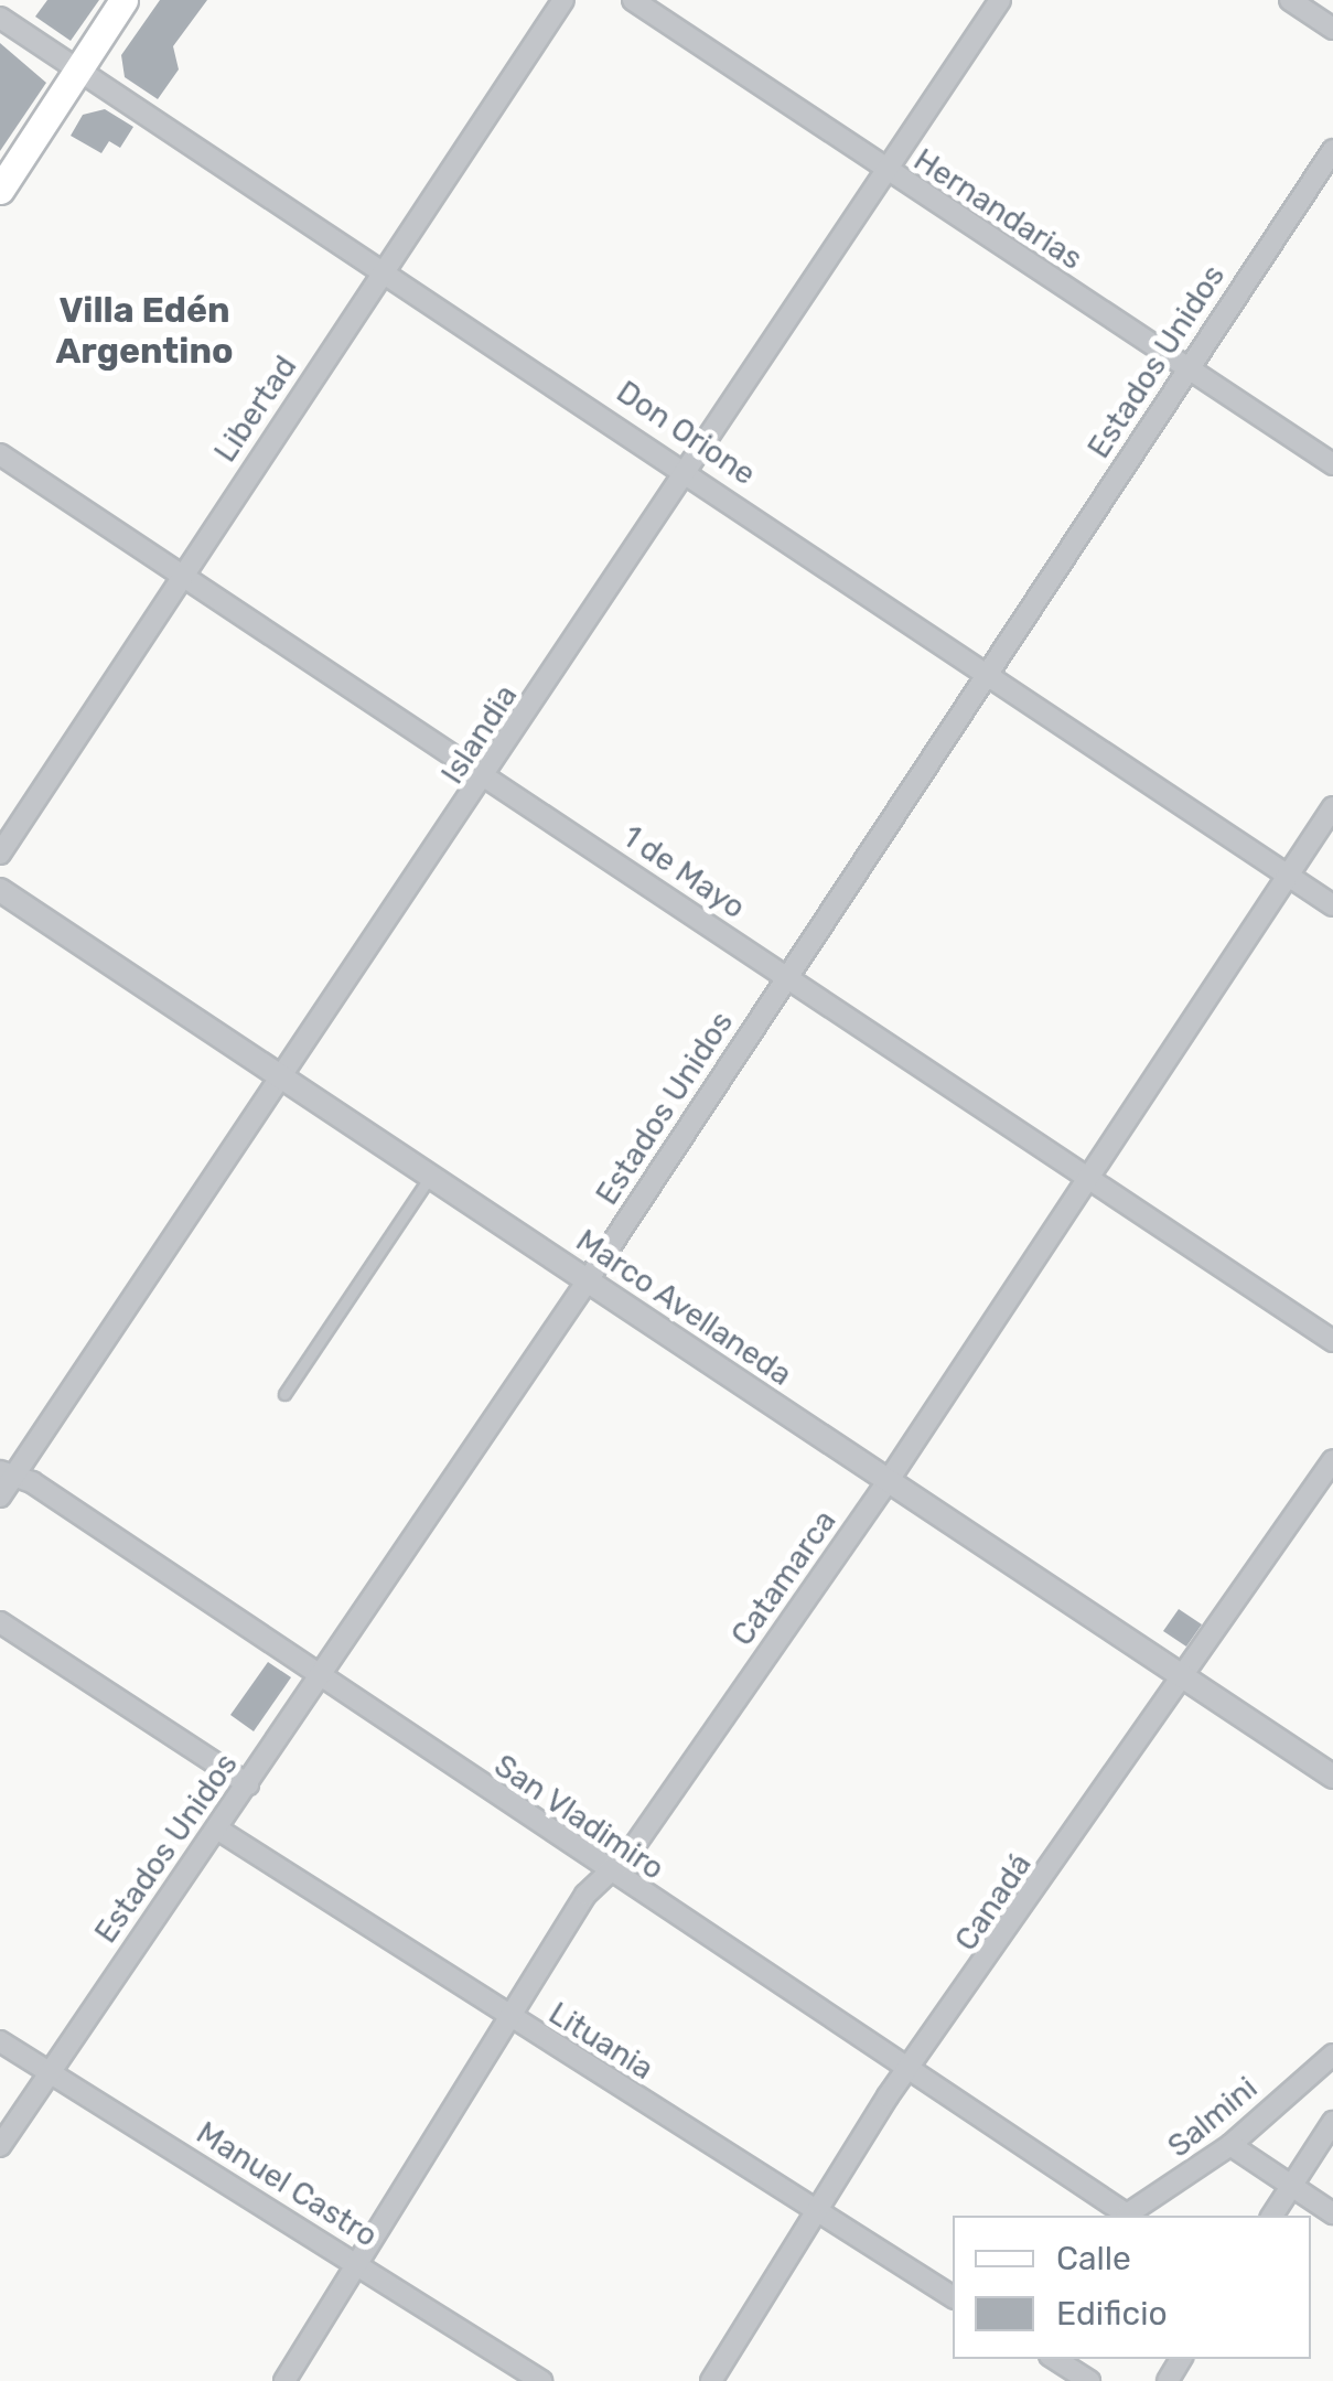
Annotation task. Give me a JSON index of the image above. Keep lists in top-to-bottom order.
{
  "streets": {
    "street": [
      "Hernandarias",
      "Estados Unidos",
      "Libertad",
      "Don Orione",
      "Islandia",
      "1 de Mayo",
      "Marco Avellaneda",
      "Catamarca",
      "San Vladimiro",
      "Canadá",
      "Lituania",
      "Salmini",
      "Manuel Castro"
    ]
  },
  "crossings": [
    ["Hernandarias", "Estados Unidos"],
    ["Hernandarias", "Islandia"],
    ["Estados Unidos", "Don Orione"],
    ["Estados Unidos", "1 de Mayo"],
    ["Estados Unidos", "Marco Avellaneda"],
    ["Estados Unidos", "San Vladimiro"],
    ["Estados Unidos", "Lituania"],
    ["Estados Unidos", "Manuel Castro"],
    ["Libertad", "Don Orione"],
    ["Libertad", "1 de Mayo"],
    ["Don Orione", "Islandia"],
    ["Don Orione", "Catamarca"],
    ["Islandia", "1 de Mayo"],
    ["Islandia", "Marco Avellaneda"],
    ["Islandia", "San Vladimiro"],
    ["1 de Mayo", "Catamarca"],
    ["Marco Avellaneda", "Catamarca"],
    ["Marco Avellaneda", "Canadá"],
    ["Catamarca", "San Vladimiro"],
    ["Catamarca", "Lituania"],
    ["Catamarca", "Manuel Castro"],
    ["San Vladimiro", "Canadá"],
    ["San Vladimiro", "Salmini"],
    ["Canadá", "Lituania"]
  ],
  "districts": ["Villa Edén Argentino"],
  "legend": ["Calle", "Edificio"]
}
